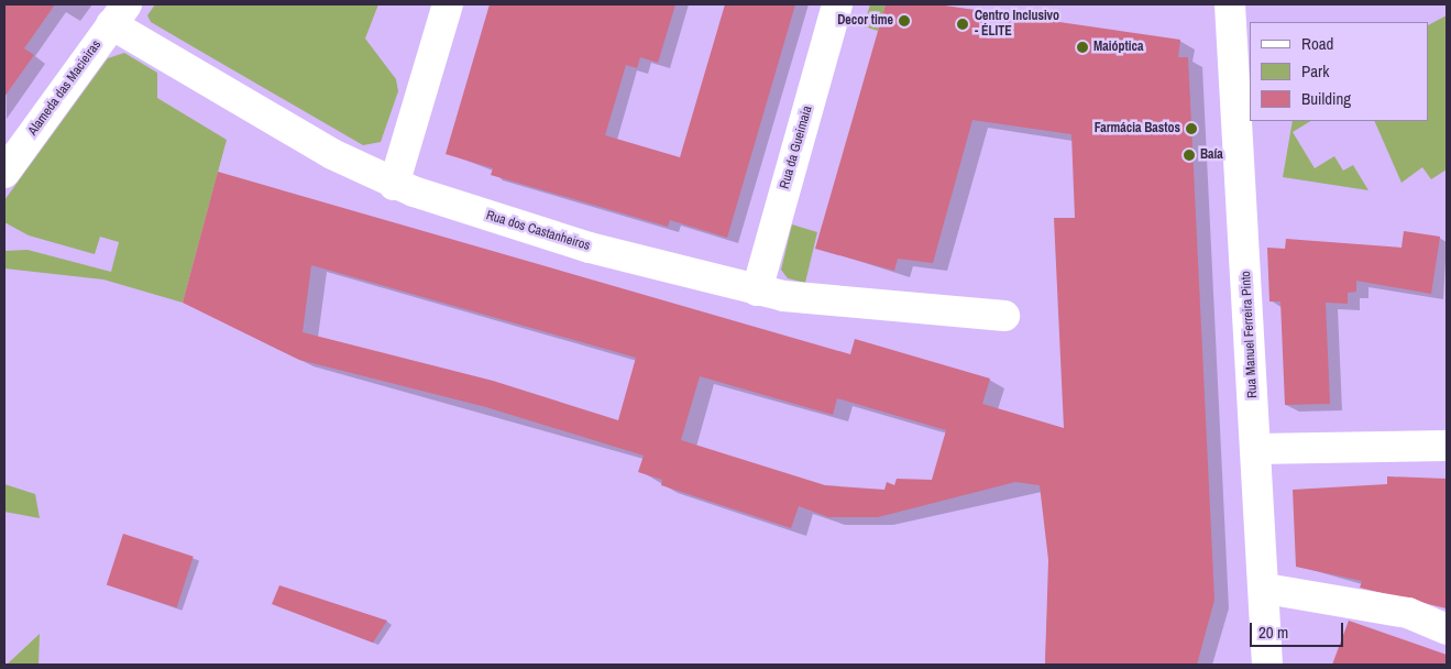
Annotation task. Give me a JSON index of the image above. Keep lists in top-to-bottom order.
{
  "streets": {
    "street": [
      "Alameda das Macieiras",
      "Rua da Gueimaia",
      "Rua dos Castanheiros",
      "Rua Manuel Ferreira Pinto"
    ]
  },
  "crossings": [
    ["Alameda das Macieiras", "Rua dos Castanheiros"],
    ["Rua da Gueimaia", "Rua dos Castanheiros"]
  ],
  "places": [
    "Decor time",
    "Centro Inclusivo - ÉLITE",
    "Maióptica",
    "Farmácia Bastos",
    "Baía"
  ],
  "legend": ["Road", "Park", "Building"],
  "scale_bar": "20 m"
}
